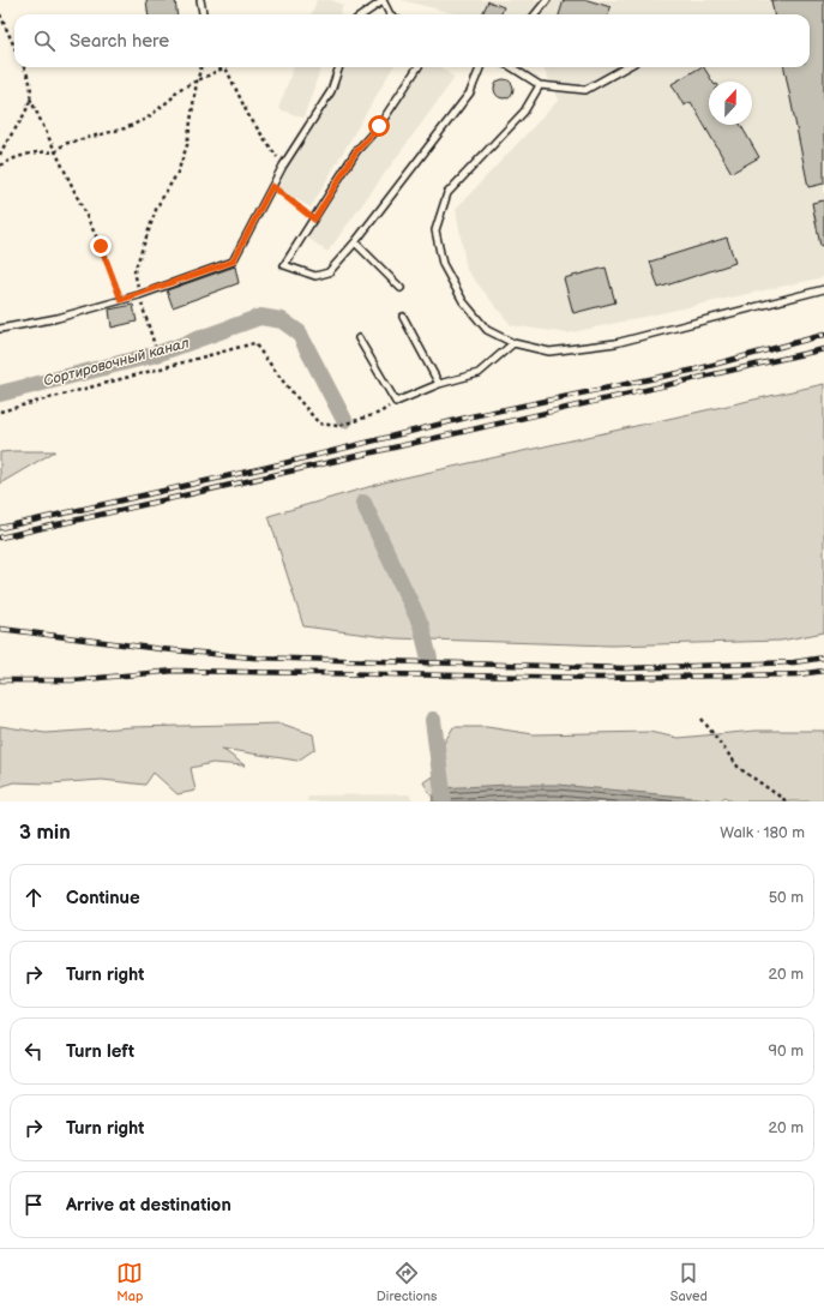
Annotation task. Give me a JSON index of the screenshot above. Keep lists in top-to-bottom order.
{
  "water": ["Сортировочный канал"],
  "north": "top",
  "page": {
    "search": "Search here",
    "heading": ["3 min", "Walk · 180 m"],
    "list": [
      ["Continue", "50 m"],
      ["Turn right", "20 m"],
      ["Turn left", "90 m"],
      ["Turn right", "20 m"],
      "Arrive at destination"
    ],
    "nav": ["Map", "Directions", "Saved"]
  }
}
